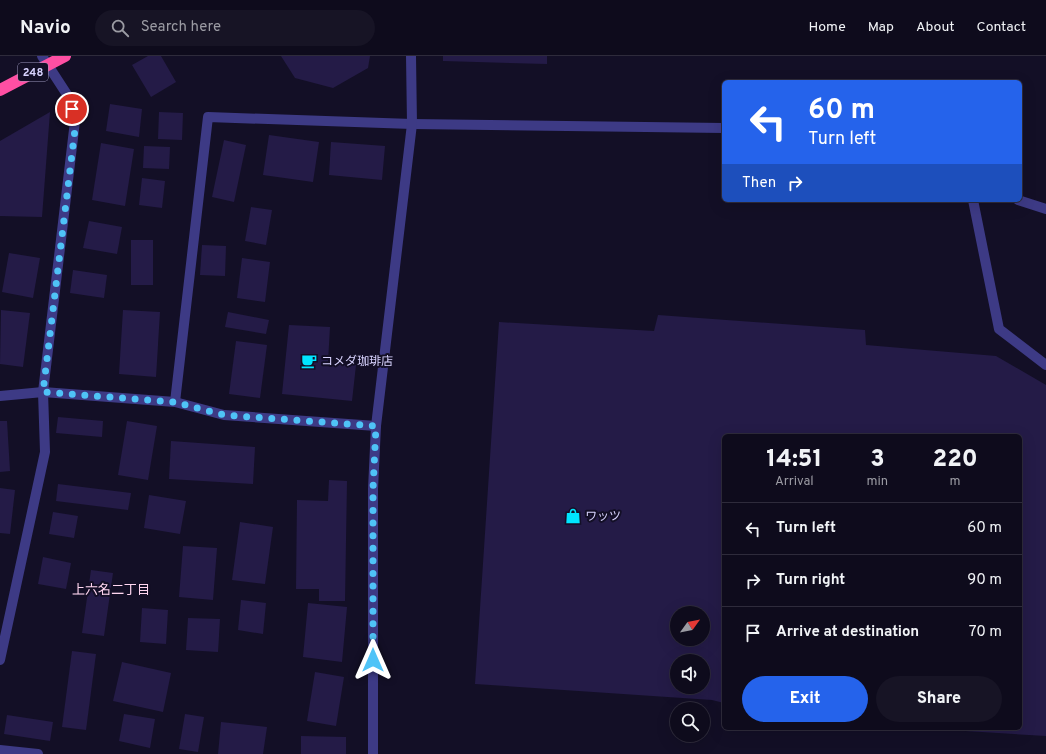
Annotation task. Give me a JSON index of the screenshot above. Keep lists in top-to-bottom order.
{
  "streets": {
    "highway": ["248"]
  },
  "districts": ["上六名二丁目"],
  "places": {
    "cafe": ["コメダ珈琲店"],
    "shop": ["ワッツ"]
  },
  "north": "top right",
  "page": {
    "header": "Navio",
    "search": "Search here",
    "nav": [
      "Home",
      "Map",
      "About",
      "Contact"
    ],
    "turn": ["60 m", "Turn left"],
    "then": "Then",
    "eta": [
      "14:51",
      "Arrival",
      "3",
      "min",
      "220",
      "m"
    ],
    "list": [
      {
        "name": "Turn left",
        "value": "60 m"
      },
      {
        "name": "Turn right",
        "value": "90 m"
      },
      {
        "name": "Arrive at destination",
        "value": "70 m"
      }
    ],
    "buttons": ["Exit", "Share"]
  }
}
